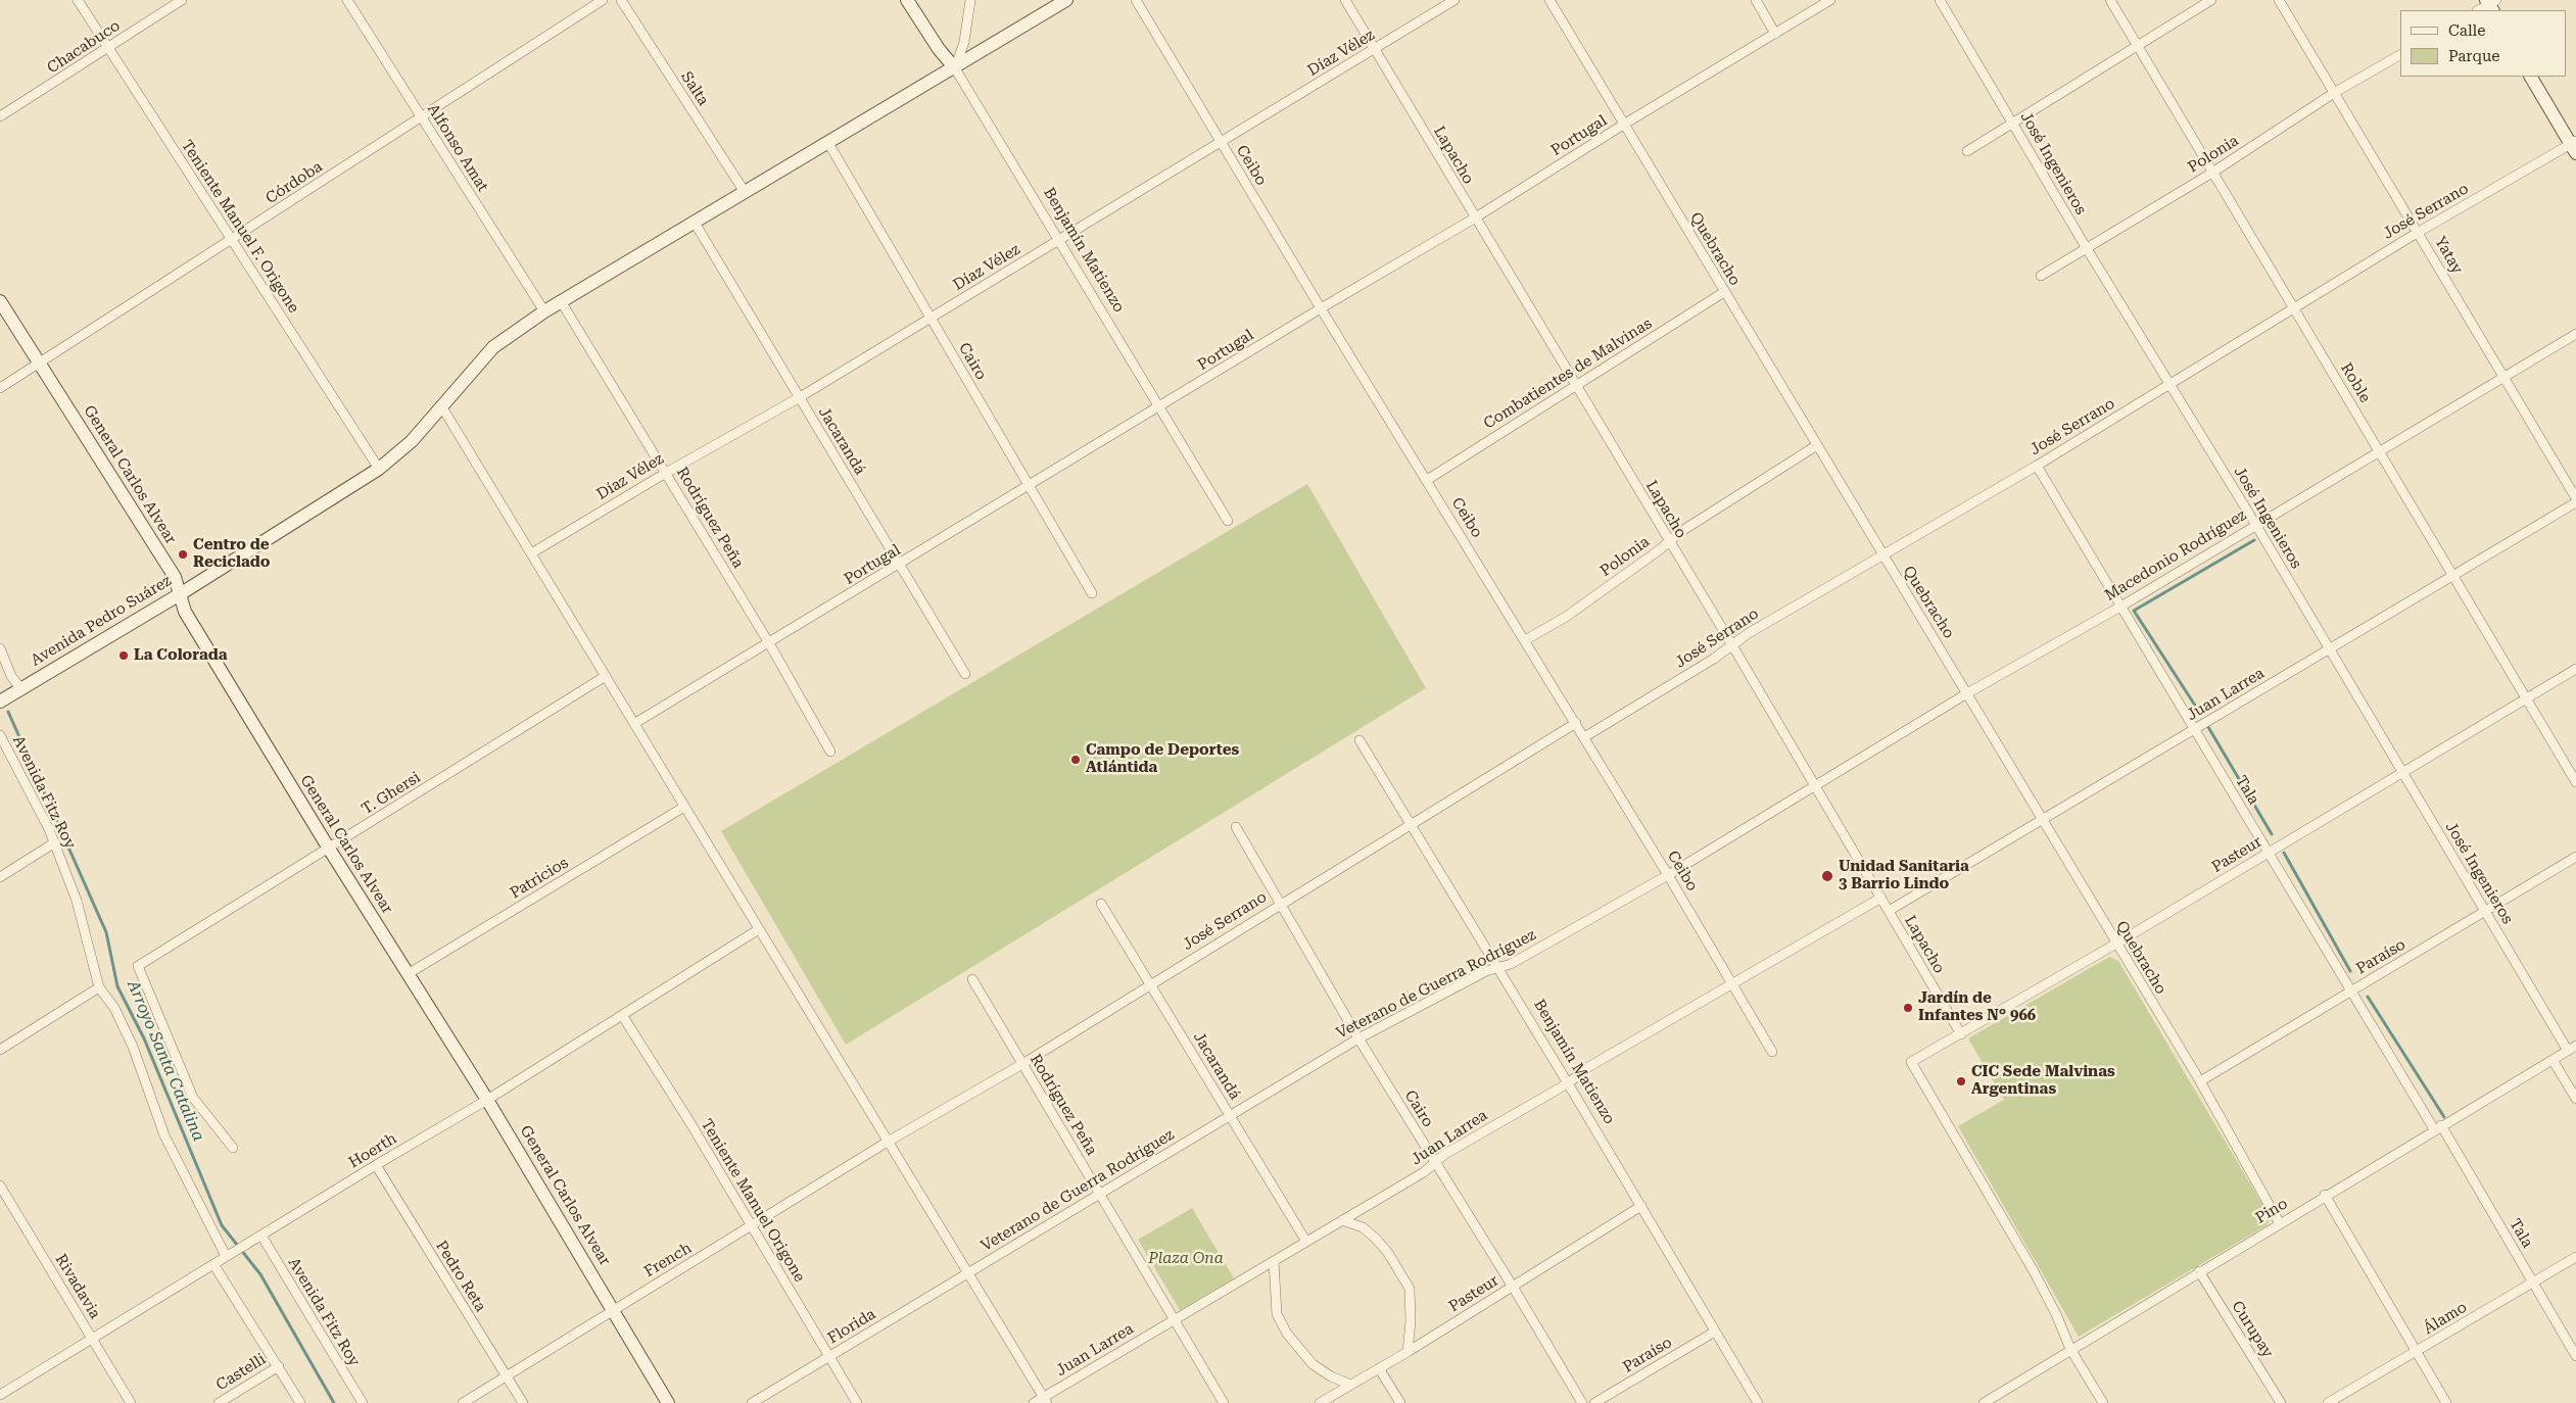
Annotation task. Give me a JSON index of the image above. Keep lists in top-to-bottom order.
{
  "streets": {
    "street": [
      "Chacabuco",
      "Díaz Vélez",
      "Salta",
      "Portugal",
      "Alfonso Amat",
      "Polonia",
      "Lapacho",
      "José Ingenieros",
      "Ceibo",
      "Córdoba",
      "José Serrano",
      "Teniente Manuel F. Origone",
      "Quebracho",
      "Benjamín Matienzo",
      "Yatay",
      "Cairo",
      "Combatientes de Malvinas",
      "Roble",
      "Jacarandá",
      "General Carlos Alvear",
      "Rodríguez Peña",
      "Macedonio Rodríguez",
      "Avenida Pedro Suárez",
      "Juan Larrea",
      "Tala",
      "Avenida Fitz Roy",
      "T. Ghersi",
      "Pasteur",
      "Patricios",
      "Paraíso",
      "Veterano de Guerra Rodríguez",
      "Hoerth",
      "Teniente Manuel Origone",
      "Pino",
      "French",
      "Pedro Reta",
      "Rivadavia",
      "Álamo",
      "Florida",
      "Curupay",
      "Castelli"
    ]
  },
  "crossings": [
    ["Chacabuco", "Teniente Manuel F. Origone"],
    ["Díaz Vélez", "Lapacho"],
    ["Díaz Vélez", "Ceibo"],
    ["Díaz Vélez", "Benjamín Matienzo"],
    ["Díaz Vélez", "Cairo"],
    ["Díaz Vélez", "Jacarandá"],
    ["Díaz Vélez", "Rodríguez Peña"],
    ["Salta", "Avenida Pedro Suárez"],
    ["Portugal", "Lapacho"],
    ["Portugal", "Ceibo"],
    ["Portugal", "Quebracho"],
    ["Portugal", "Benjamín Matienzo"],
    ["Portugal", "Cairo"],
    ["Portugal", "Jacarandá"],
    ["Portugal", "Rodríguez Peña"],
    ["Alfonso Amat", "Córdoba"],
    ["Alfonso Amat", "Avenida Pedro Suárez"],
    ["Polonia", "Lapacho"],
    ["Polonia", "José Ingenieros"],
    ["Polonia", "Ceibo"],
    ["Polonia", "Quebracho"],
    ["Polonia", "Yatay"],
    ["Polonia", "Roble"],
    ["Lapacho", "José Serrano"],
    ["Lapacho", "Combatientes de Malvinas"],
    ["Lapacho", "Macedonio Rodríguez"],
    ["Lapacho", "Juan Larrea"],
    ["Lapacho", "Pasteur"],
    ["Lapacho", "Veterano de Guerra Rodríguez"],
    ["José Ingenieros", "José Serrano"],
    ["José Ingenieros", "Macedonio Rodríguez"],
    ["José Ingenieros", "Juan Larrea"],
    ["José Ingenieros", "Pasteur"],
    ["José Ingenieros", "Paraíso"],
    ["José Ingenieros", "Pino"],
    ["Ceibo", "José Serrano"],
    ["Ceibo", "Combatientes de Malvinas"],
    ["Ceibo", "Juan Larrea"],
    ["Ceibo", "Veterano de Guerra Rodríguez"],
    ["Córdoba", "Teniente Manuel F. Origone"],
    ["Córdoba", "General Carlos Alvear"],
    ["José Serrano", "Quebracho"],
    ["José Serrano", "Benjamín Matienzo"],
    ["José Serrano", "Yatay"],
    ["José Serrano", "Cairo"],
    ["José Serrano", "Roble"],
    ["José Serrano", "Jacarandá"],
    ["José Serrano", "Rodríguez Peña"],
    ["José Serrano", "Tala"],
    ["José Serrano", "French"],
    ["Teniente Manuel F. Origone", "Avenida Pedro Suárez"],
    ["Quebracho", "Combatientes de Malvinas"],
    ["Quebracho", "Macedonio Rodríguez"],
    ["Quebracho", "Juan Larrea"],
    ["Quebracho", "Pasteur"],
    ["Quebracho", "Paraíso"],
    ["Quebracho", "Pino"],
    ["Benjamín Matienzo", "Avenida Pedro Suárez"],
    ["Benjamín Matienzo", "Juan Larrea"],
    ["Benjamín Matienzo", "Pasteur"],
    ["Benjamín Matienzo", "Paraíso"],
    ["Benjamín Matienzo", "Veterano de Guerra Rodríguez"],
    ["Yatay", "Macedonio Rodríguez"],
    ["Cairo", "Avenida Pedro Suárez"],
    ["Cairo", "Juan Larrea"],
    ["Cairo", "Pasteur"],
    ["Cairo", "Veterano de Guerra Rodríguez"],
    ["Roble", "Macedonio Rodríguez"],
    ["Roble", "Juan Larrea"],
    ["Roble", "Pasteur"],
    ["Jacarandá", "Avenida Pedro Suárez"],
    ["Jacarandá", "Juan Larrea"],
    ["Jacarandá", "Pasteur"],
    ["Jacarandá", "Veterano de Guerra Rodríguez"],
    ["General Carlos Alvear", "Avenida Pedro Suárez"],
    ["General Carlos Alvear", "T. Ghersi"],
    ["General Carlos Alvear", "Patricios"],
    ["General Carlos Alvear", "Hoerth"],
    ["General Carlos Alvear", "French"],
    ["Rodríguez Peña", "Avenida Pedro Suárez"],
    ["Rodríguez Peña", "Juan Larrea"],
    ["Rodríguez Peña", "Veterano de Guerra Rodríguez"],
    ["Macedonio Rodríguez", "Tala"],
    ["Macedonio Rodríguez", "Veterano de Guerra Rodríguez"],
    ["Juan Larrea", "Tala"],
    ["Juan Larrea", "Pasteur"],
    ["Tala", "Pasteur"],
    ["Tala", "Paraíso"],
    ["Tala", "Pino"],
    ["Tala", "Álamo"],
    ["Avenida Fitz Roy", "Hoerth"],
    ["Pasteur", "Pino"],
    ["Veterano de Guerra Rodríguez", "Florida"],
    ["Hoerth", "Teniente Manuel Origone"],
    ["Hoerth", "Pedro Reta"],
    ["Hoerth", "Rivadavia"],
    ["Teniente Manuel Origone", "French"],
    ["Teniente Manuel Origone", "Florida"],
    ["Pino", "Curupay"],
    ["French", "Pedro Reta"]
  ],
  "water": ["Arroyo Santa Catalina"],
  "parks": ["Plaza Ona"],
  "places": [
    "Centro de Reciclado",
    "La Colorada",
    "Campo de Deportes Atlántida",
    "Unidad Sanitaria 3 Barrio Lindo",
    "Jardín de Infantes N° 966",
    "CIC Sede Malvinas Argentinas"
  ],
  "legend": ["Calle", "Parque"]
}
